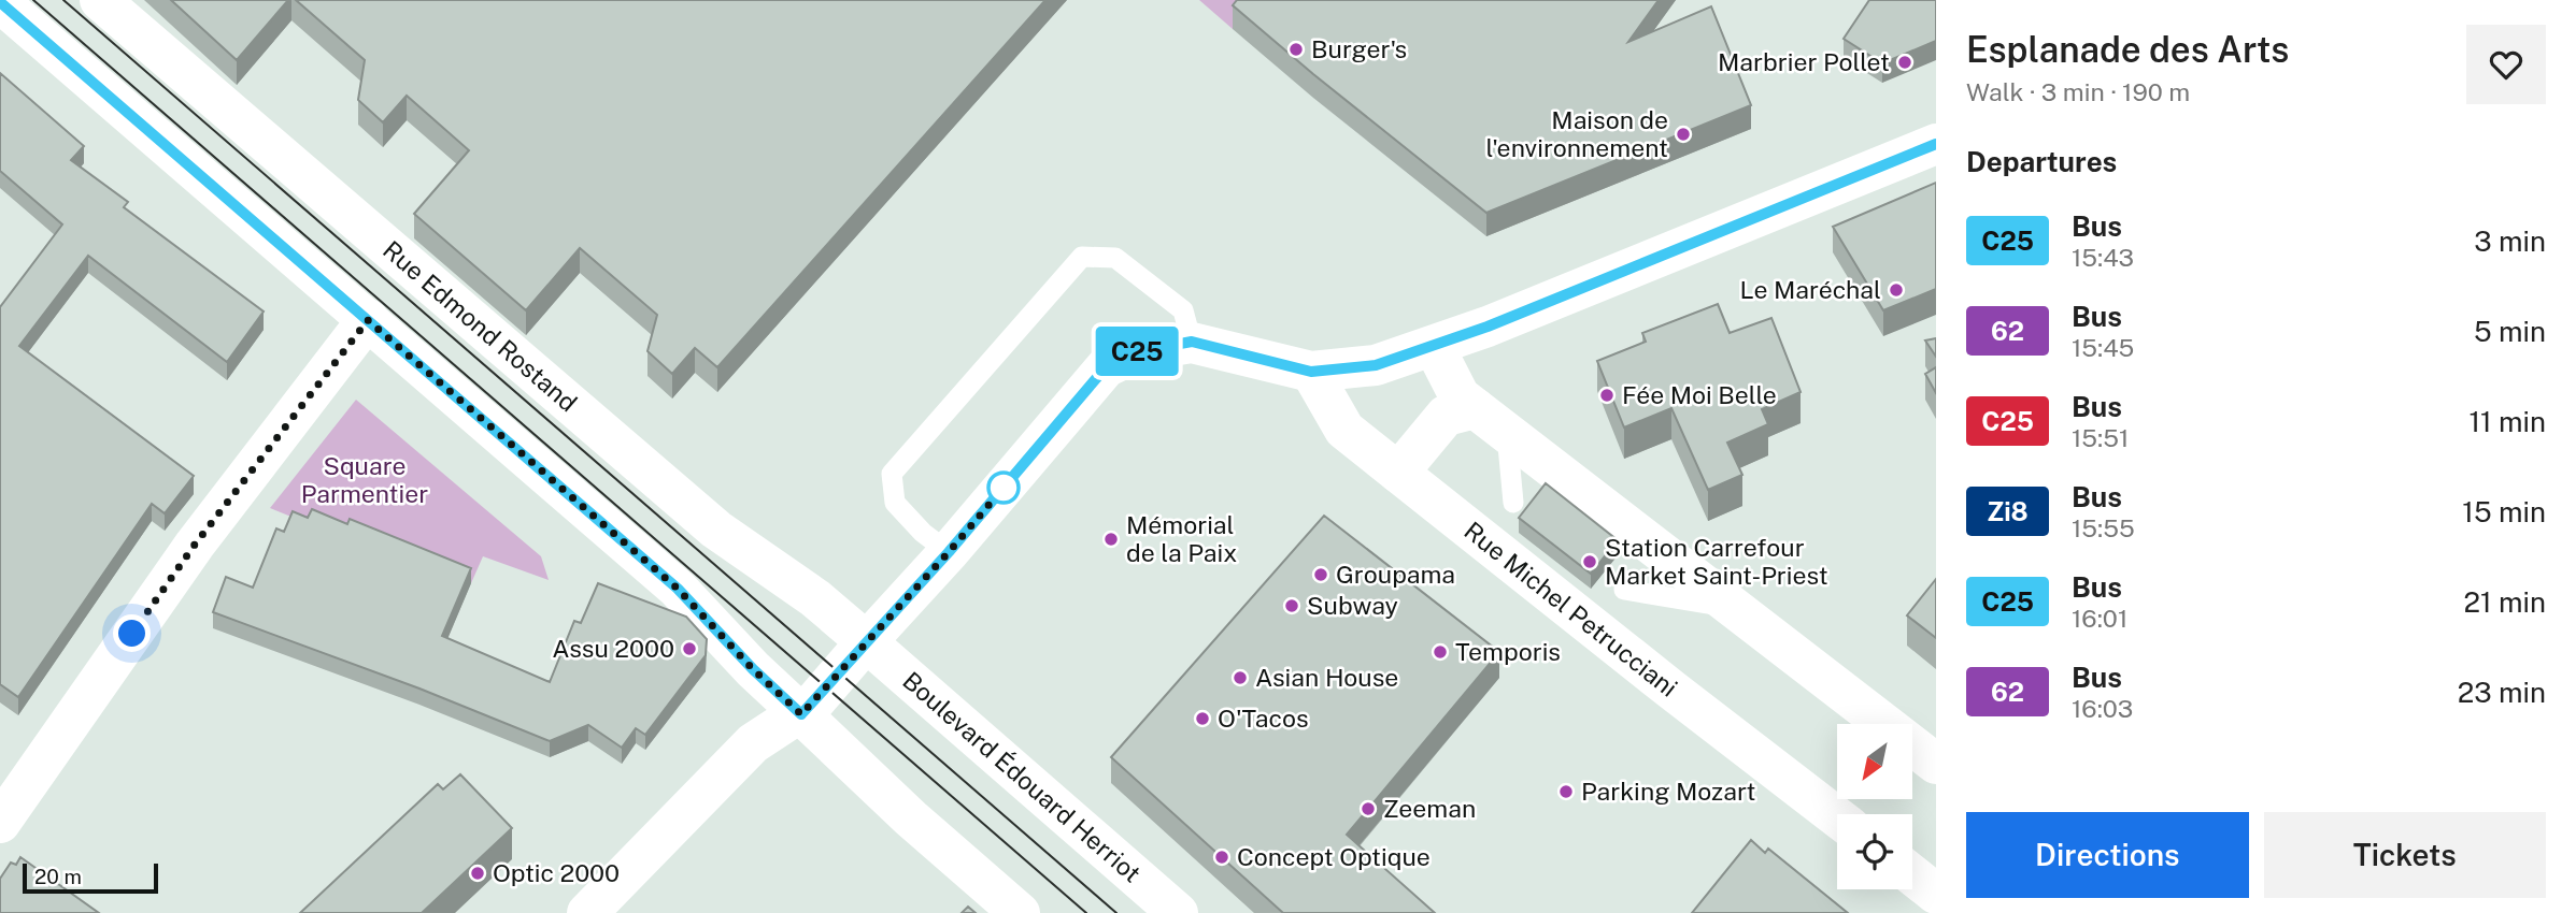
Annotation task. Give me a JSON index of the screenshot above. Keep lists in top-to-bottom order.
{
  "streets": {
    "street": ["Rue Edmond Rostand", "Rue Michel Petrucciani", "Boulevard Édouard Herriot"]
  },
  "crossings": [
    ["Rue Edmond Rostand", "Boulevard Édouard Herriot"]
  ],
  "parks": ["Square Parmentier"],
  "places": [
    "Burger's",
    "Marbrier Pollet",
    "Maison de l'environnement",
    "Le Maréchal",
    "Fée Moi Belle",
    "Mémorial de la Paix",
    "Station Carrefour Market Saint-Priest",
    "Groupama",
    "Subway",
    "Assu 2000",
    "Temporis",
    "Asian House",
    "O'Tacos",
    "Parking Mozart",
    "Zeeman",
    "Concept Optique",
    "Optic 2000"
  ],
  "lines": ["bus line C25"],
  "scale_bar": "20 m",
  "north": "bottom left",
  "page": {
    "on_map": "C25",
    "heading": [
      ["Esplanade des Arts", "Walk · 3 min · 190 m"],
      "Departures"
    ],
    "list": [
      {
        "mark": "C25",
        "name": "Bus",
        "note": "15:43",
        "value": "3 min"
      },
      {
        "mark": "62",
        "name": "Bus",
        "note": "15:45",
        "value": "5 min"
      },
      {
        "mark": "C25",
        "name": "Bus",
        "note": "15:51",
        "value": "11 min"
      },
      {
        "mark": "Zi8",
        "name": "Bus",
        "note": "15:55",
        "value": "15 min"
      },
      {
        "mark": "C25",
        "name": "Bus",
        "note": "16:01",
        "value": "21 min"
      },
      {
        "mark": "62",
        "name": "Bus",
        "note": "16:03",
        "value": "23 min"
      }
    ],
    "buttons": ["Directions", "Tickets"],
    "scale": "20 m"
  }
}
